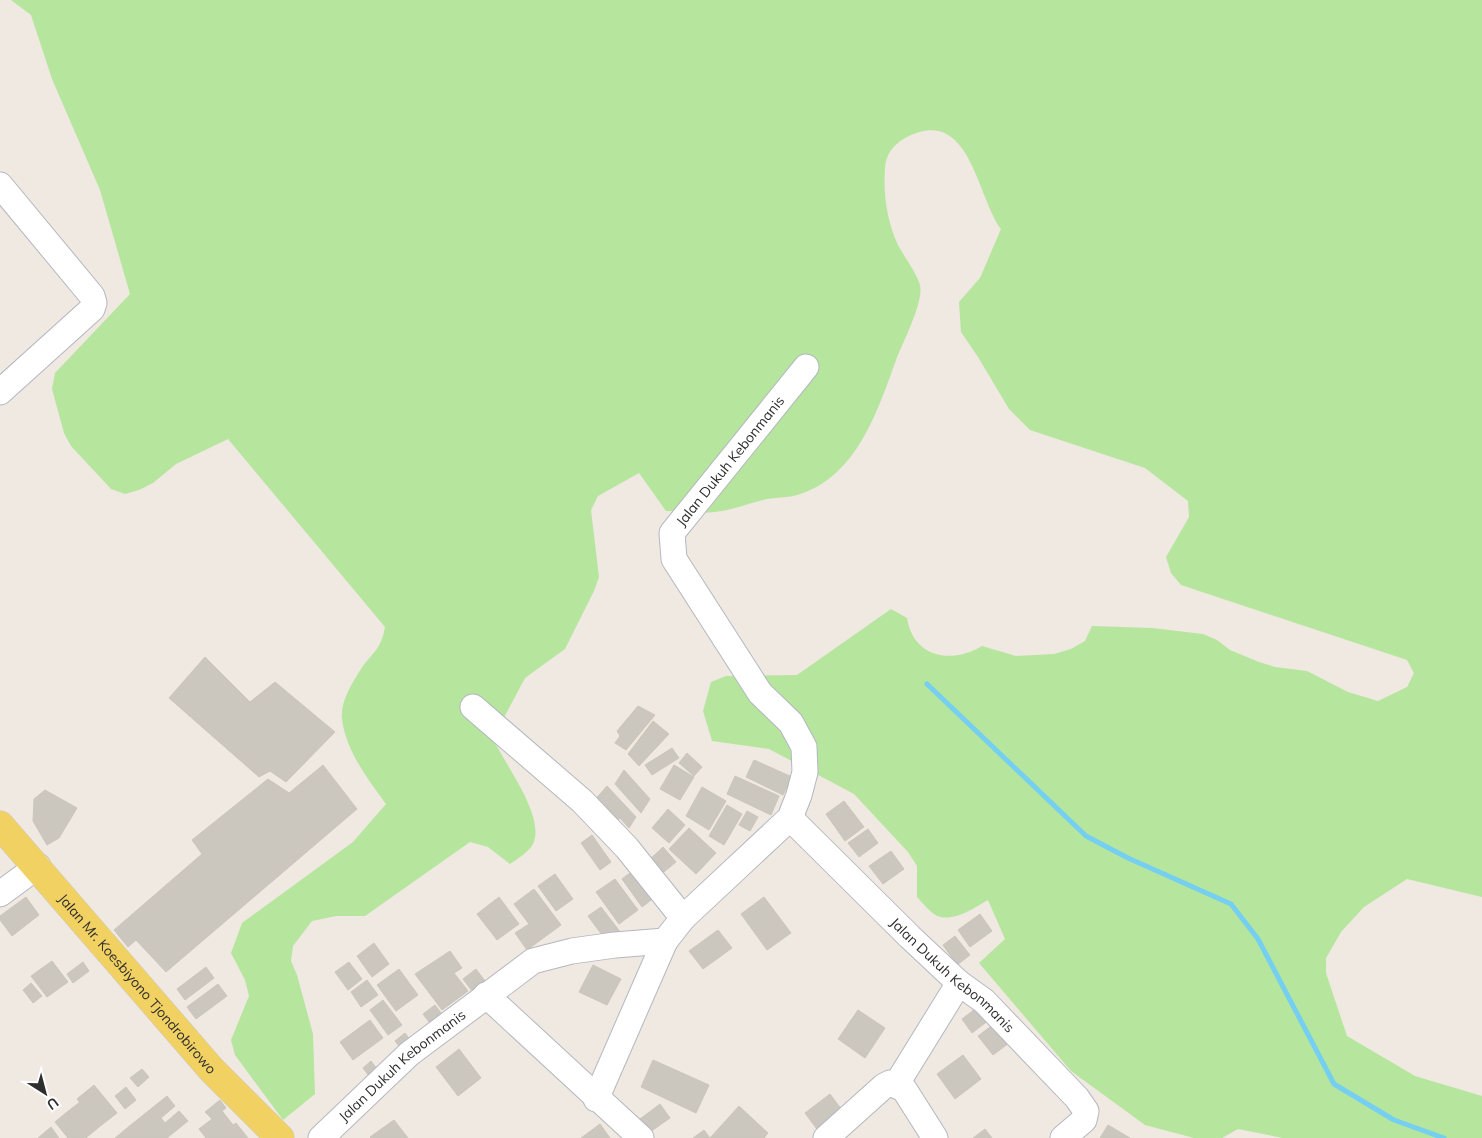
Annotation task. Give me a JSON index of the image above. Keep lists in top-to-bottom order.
{
  "streets": {
    "main road": ["Jalan Mr. Koesbiyono Tjondrobirowo"],
    "street": ["Jalan Dukuh Kebonmanis"]
  },
  "north": "bottom right"
}
